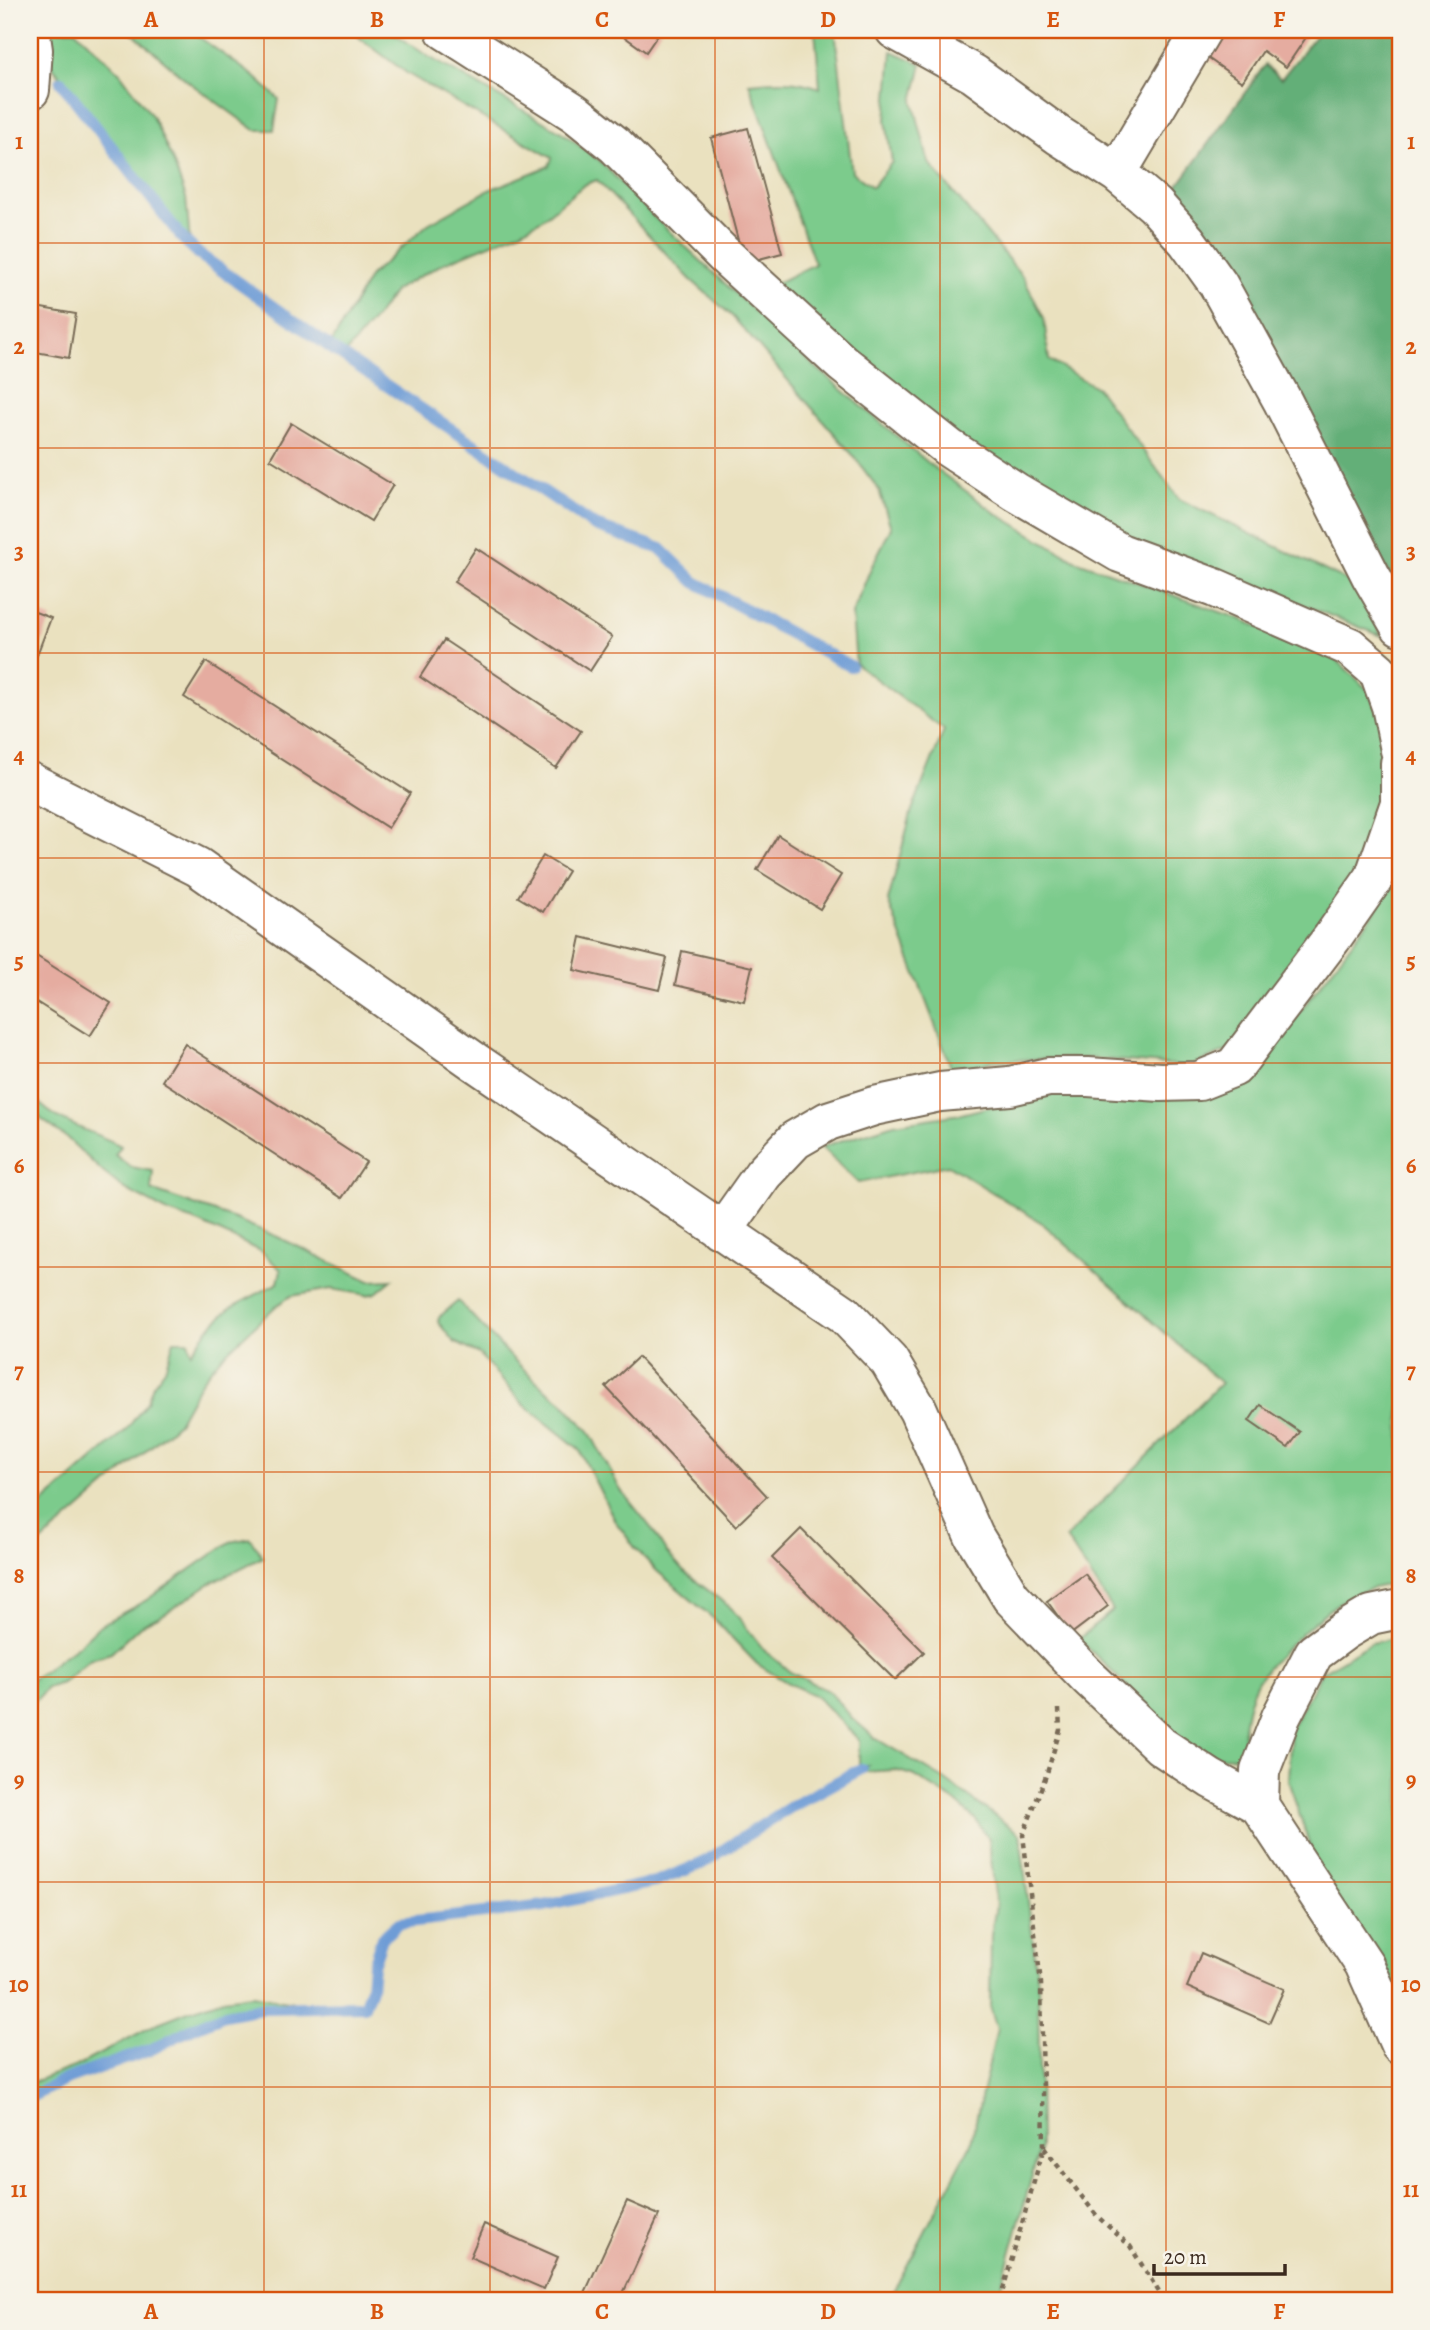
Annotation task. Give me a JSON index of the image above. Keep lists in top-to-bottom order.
{
  "scale_bar": "20 m",
  "grid": {
    "columns": [
      "A",
      "B",
      "C",
      "D",
      "E",
      "F"
    ],
    "rows": [
      "1",
      "2",
      "3",
      "4",
      "5",
      "6",
      "7",
      "8",
      "9",
      "10",
      "11"
    ]
  }
}
